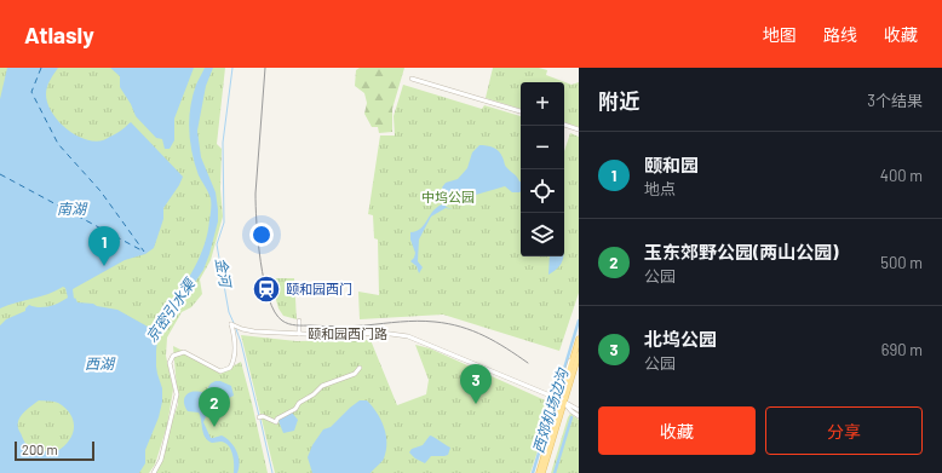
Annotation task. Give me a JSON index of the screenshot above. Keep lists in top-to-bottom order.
{
  "streets": {
    "street": ["颐和园西门路"]
  },
  "water": [
    "南湖",
    "金河",
    "京密引水渠",
    "西湖",
    "西郊机场边沟"
  ],
  "parks": ["中坞公园"],
  "places": {
    "station": ["颐和园西门"]
  },
  "scale_bar": "200 m",
  "page": {
    "header": "Atlasly",
    "nav": ["地图", "路线", "收藏"],
    "heading": ["附近", "3个结果"],
    "map_buttons": ["+", "−"],
    "list": [
      {
        "mark": "1",
        "name": "颐和园",
        "note": "地点",
        "value": "400 m"
      },
      {
        "mark": "2",
        "name": "玉东郊野公园(两山公园)",
        "note": "公园",
        "value": "500 m"
      },
      {
        "mark": "3",
        "name": "北坞公园",
        "note": "公园",
        "value": "690 m"
      }
    ],
    "pins": ["1", "3", "2"],
    "buttons": ["收藏", "分享"],
    "scale": "200 m"
  }
}
